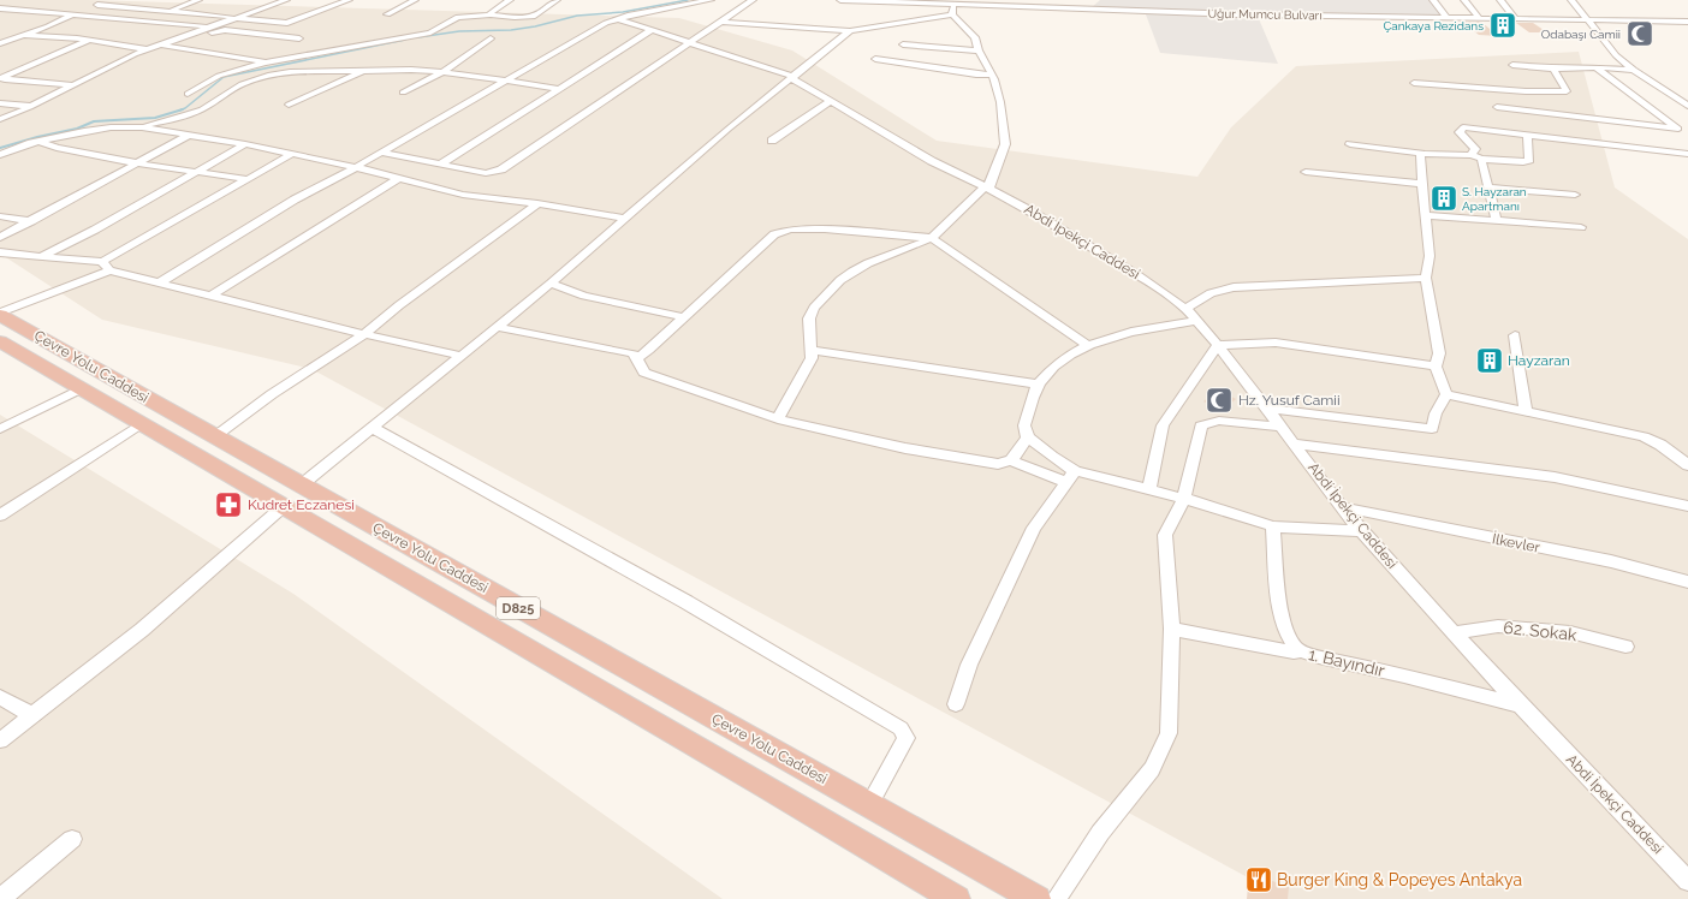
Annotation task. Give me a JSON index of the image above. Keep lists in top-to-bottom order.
{
  "streets": {
    "highway": ["Çevre Yolu Caddesi", "D825"],
    "street": [
      "Uğur Mumcu Bulvarı",
      "Abdi İpekçi Caddesi",
      "İlkevler",
      "62. Sokak",
      "1. Bayındır"
    ]
  },
  "crossings": [
    ["Abdi İpekçi Caddesi", "İlkevler"],
    ["Abdi İpekçi Caddesi", "62. Sokak"],
    ["Abdi İpekçi Caddesi", "1. Bayındır"]
  ],
  "places": {
    "building": ["Çankaya Rezidans", "S. Hayzaran Apartmanı", "Hayzaran"],
    "mosque": ["Odabaşı Camii", "Hz. Yusuf Camii"],
    "pharmacy": ["Kudret Eczanesi"],
    "restaurant": ["Burger King & Popeyes Antakya"]
  }
}
